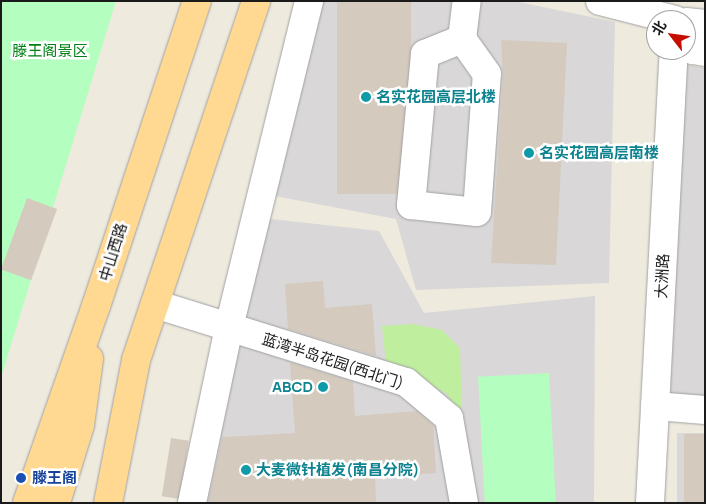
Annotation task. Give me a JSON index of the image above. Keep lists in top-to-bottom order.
{
  "streets": {
    "main road": ["中山西路"],
    "street": ["大洲路", "蓝湾半岛花园(西北门)"]
  },
  "parks": ["滕王阁景区"],
  "places": [
    "名实花园高层北楼",
    "名实花园高层南楼",
    "ABCD",
    "大麦微针植发(南昌分院)",
    "滕王阁"
  ],
  "north": "top left"
}
